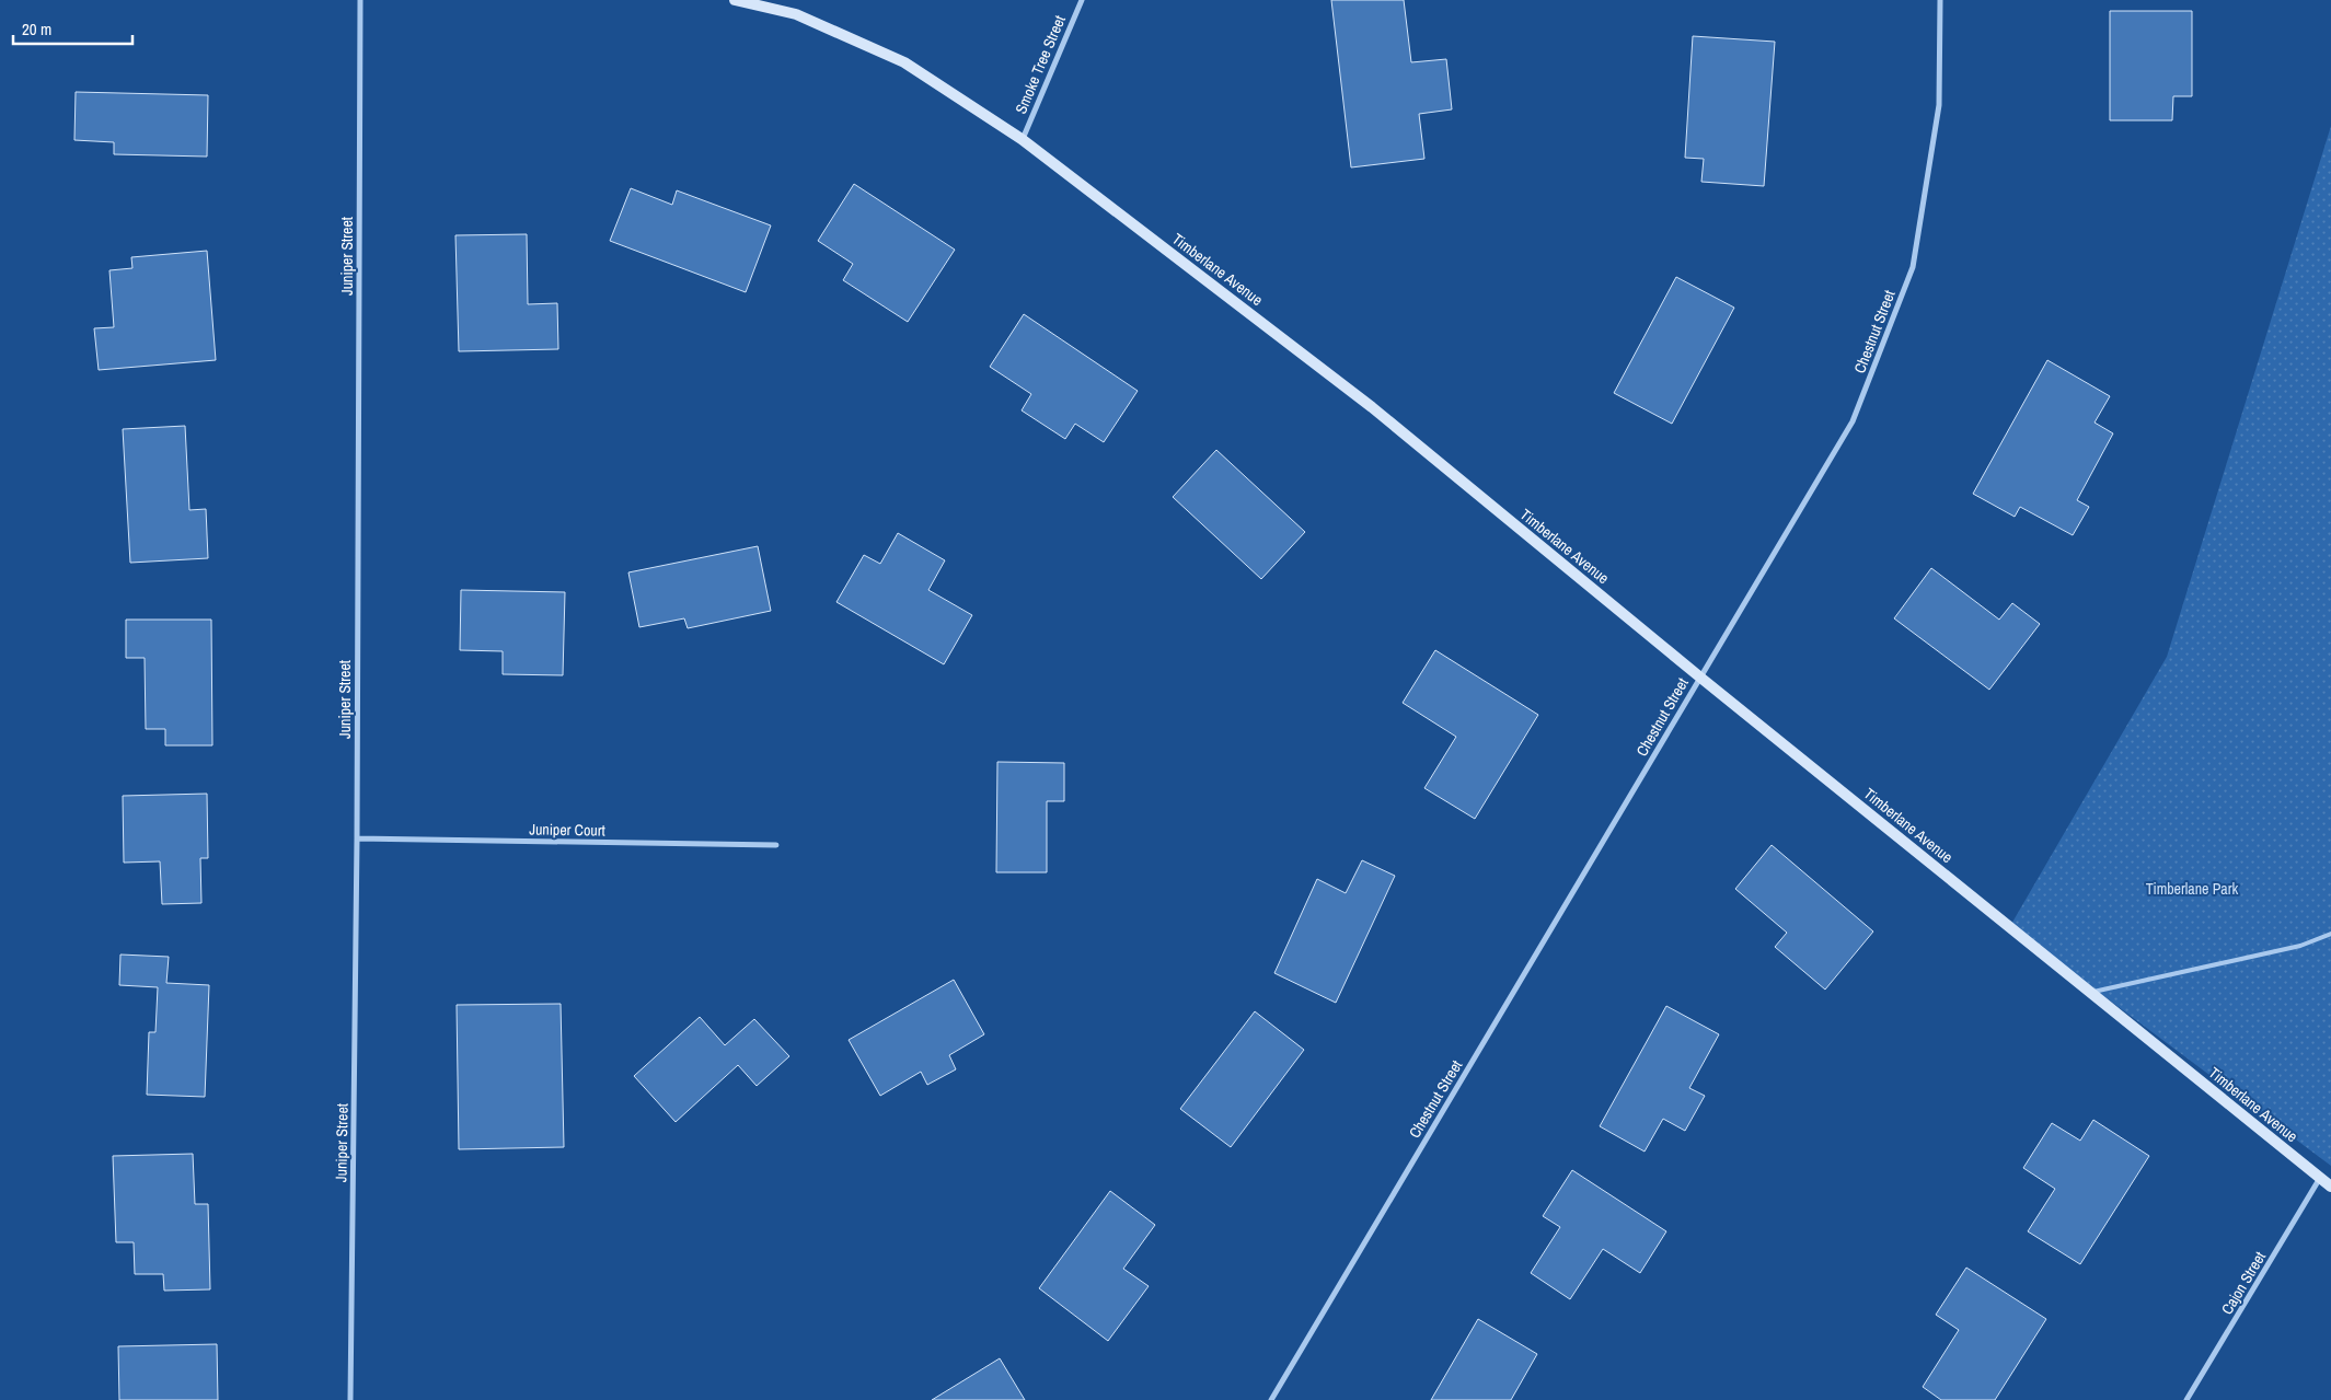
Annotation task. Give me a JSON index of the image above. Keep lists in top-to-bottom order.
{
  "streets": {
    "street": [
      "Smoke Tree Street",
      "Juniper Street",
      "Timberlane Avenue",
      "Chestnut Street",
      "Juniper Court",
      "Cajon Street"
    ]
  },
  "crossings": [
    ["Smoke Tree Street", "Timberlane Avenue"],
    ["Juniper Street", "Juniper Court"],
    ["Timberlane Avenue", "Chestnut Street"],
    ["Timberlane Avenue", "Cajon Street"]
  ],
  "parks": ["Timberlane Park"],
  "scale_bar": "20 m"
}
